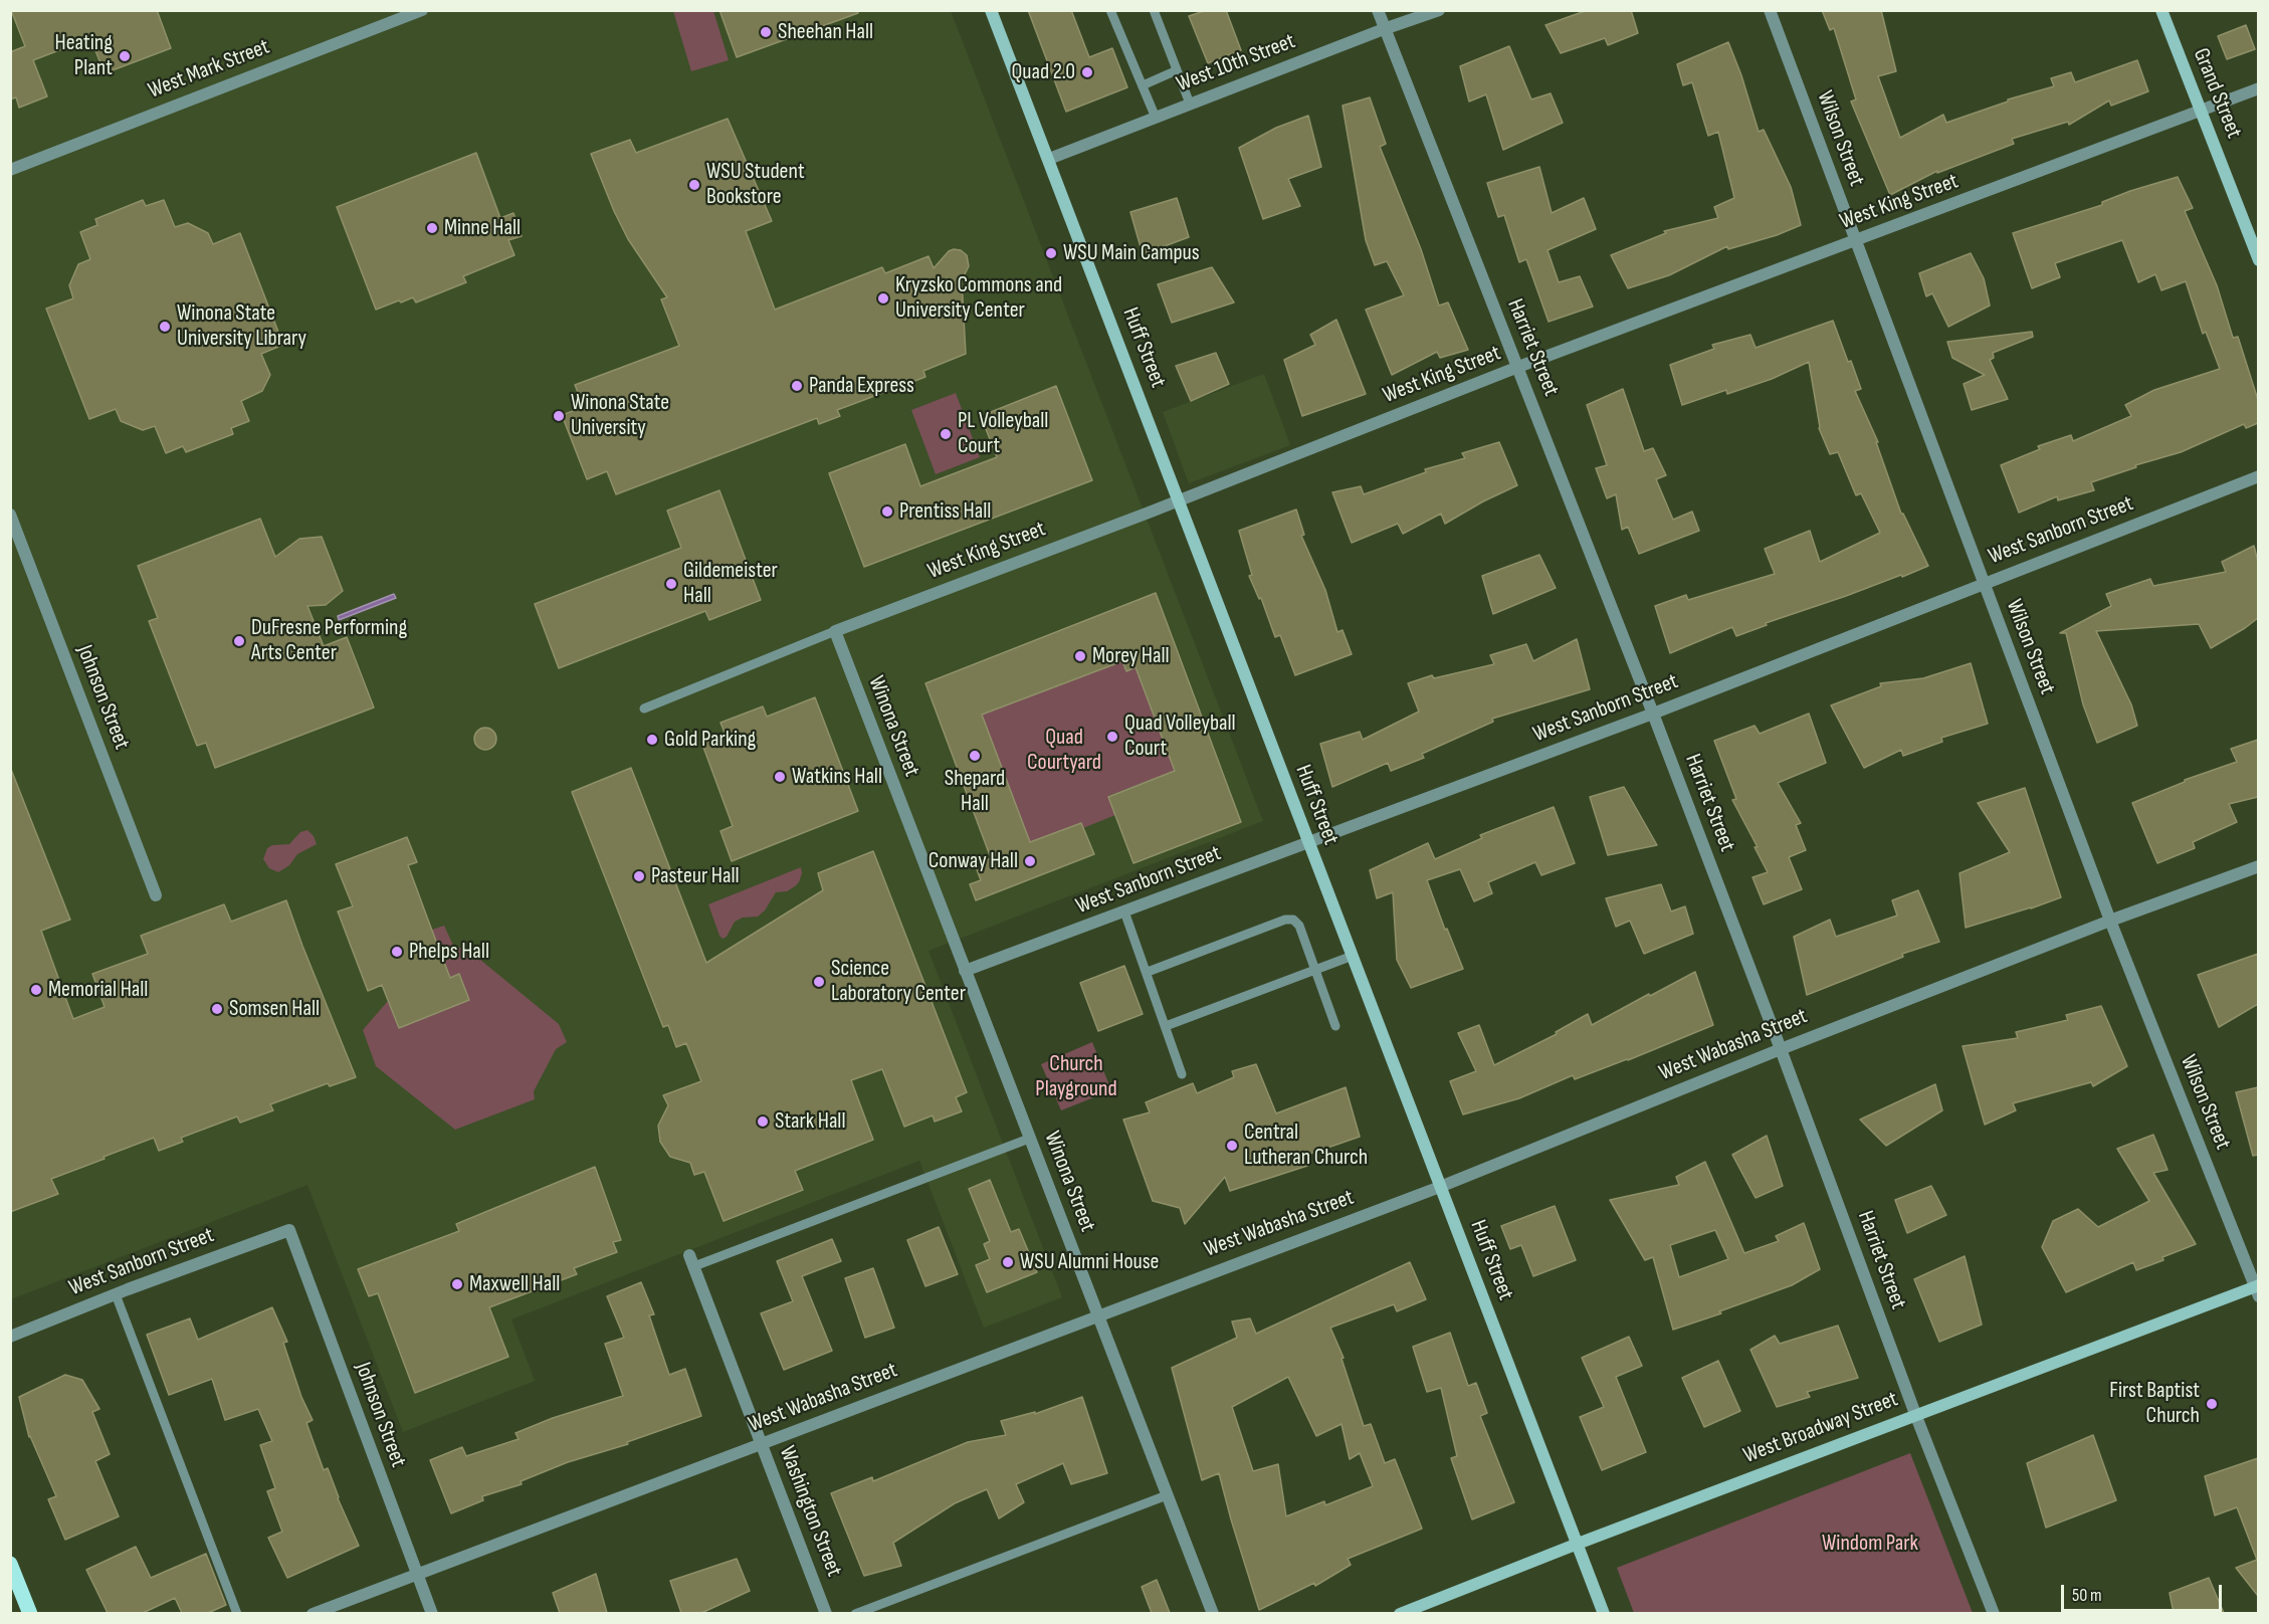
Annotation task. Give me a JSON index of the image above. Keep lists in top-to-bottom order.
{
  "streets": {
    "main road": ["Grand Street", "Huff Street", "West Broadway Street"],
    "street": [
      "West 10th Street",
      "West Mark Street",
      "Wilson Street",
      "West King Street",
      "Harriet Street",
      "West Sanborn Street",
      "Johnson Street",
      "Winona Street",
      "West Wabasha Street",
      "Washington Street"
    ]
  },
  "crossings": [
    ["West 10th Street", "Huff Street"],
    ["West 10th Street", "Harriet Street"],
    ["Grand Street", "West King Street"],
    ["Wilson Street", "West King Street"],
    ["Wilson Street", "West Sanborn Street"],
    ["Wilson Street", "West Wabasha Street"],
    ["Wilson Street", "West Broadway Street"],
    ["West King Street", "Huff Street"],
    ["West King Street", "Harriet Street"],
    ["West King Street", "Winona Street"],
    ["Huff Street", "West Sanborn Street"],
    ["Huff Street", "West Wabasha Street"],
    ["Huff Street", "West Broadway Street"],
    ["Harriet Street", "West Sanborn Street"],
    ["Harriet Street", "West Wabasha Street"],
    ["Harriet Street", "West Broadway Street"],
    ["West Sanborn Street", "Johnson Street"],
    ["West Sanborn Street", "Winona Street"],
    ["Johnson Street", "West Wabasha Street"],
    ["Winona Street", "West Wabasha Street"],
    ["West Wabasha Street", "Washington Street"]
  ],
  "parks": ["Quad Courtyard", "Church Playground", "Windom Park"],
  "places": [
    "Sheehan Hall",
    "Heating Plant",
    "Quad 2.0",
    "WSU Student Bookstore",
    "Minne Hall",
    "WSU Main Campus",
    "Kryzsko Commons and University Center",
    "Winona State University Library",
    "Panda Express",
    "Winona State University",
    "PL Volleyball Court",
    "Prentiss Hall",
    "Gildemeister Hall",
    "DuFresne Performing Arts Center",
    "Morey Hall",
    "Quad Volleyball Court",
    "Gold Parking",
    "Shepard Hall",
    "Watkins Hall",
    "Conway Hall",
    "Pasteur Hall",
    "Phelps Hall",
    "Science Laboratory Center",
    "Memorial Hall",
    "Somsen Hall",
    "Stark Hall",
    "Central Lutheran Church",
    "WSU Alumni House",
    "Maxwell Hall",
    "First Baptist Church"
  ],
  "scale_bar": "50 m"
}
